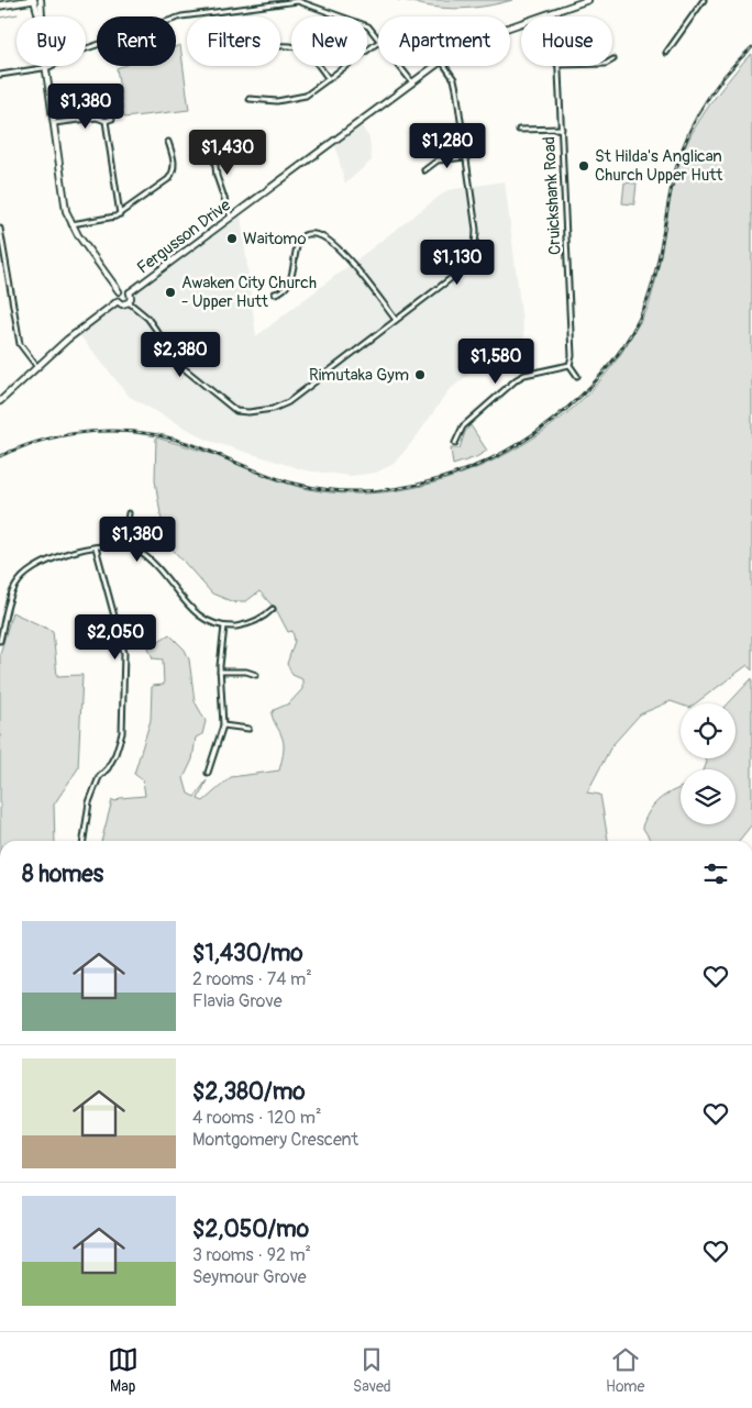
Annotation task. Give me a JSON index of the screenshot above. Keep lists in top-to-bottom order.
{
  "streets": {
    "main road": ["Fergusson Drive"],
    "street": ["Cruickshank Road"]
  },
  "crossings": [
    ["Cruickshank Road", "Fergusson Drive"]
  ],
  "places": [
    "St Hilda's Anglican Church Upper Hutt",
    "Waitomo",
    "Awaken City Church - Upper Hutt",
    "Rimutaka Gym"
  ],
  "page": {
    "chip": [
      "Buy",
      "Rent",
      "Filters",
      "New",
      "Apartment",
      "House"
    ],
    "price": [
      "$1,380",
      "$1,280",
      "$1,430",
      "$1,130",
      "$2,380",
      "$1,580",
      "$1,380",
      "$2,050"
    ],
    "heading": "8 homes",
    "list": [
      {
        "name": "$1,430/mo",
        "note": "2 rooms · 74 m² · Flavia Grove"
      },
      {
        "name": "$2,380/mo",
        "note": "4 rooms · 120 m² · Montgomery Crescent"
      },
      {
        "name": "$2,050/mo",
        "note": "3 rooms · 92 m² · Seymour Grove"
      }
    ],
    "tabs": ["Map", "Saved", "Home"]
  }
}
